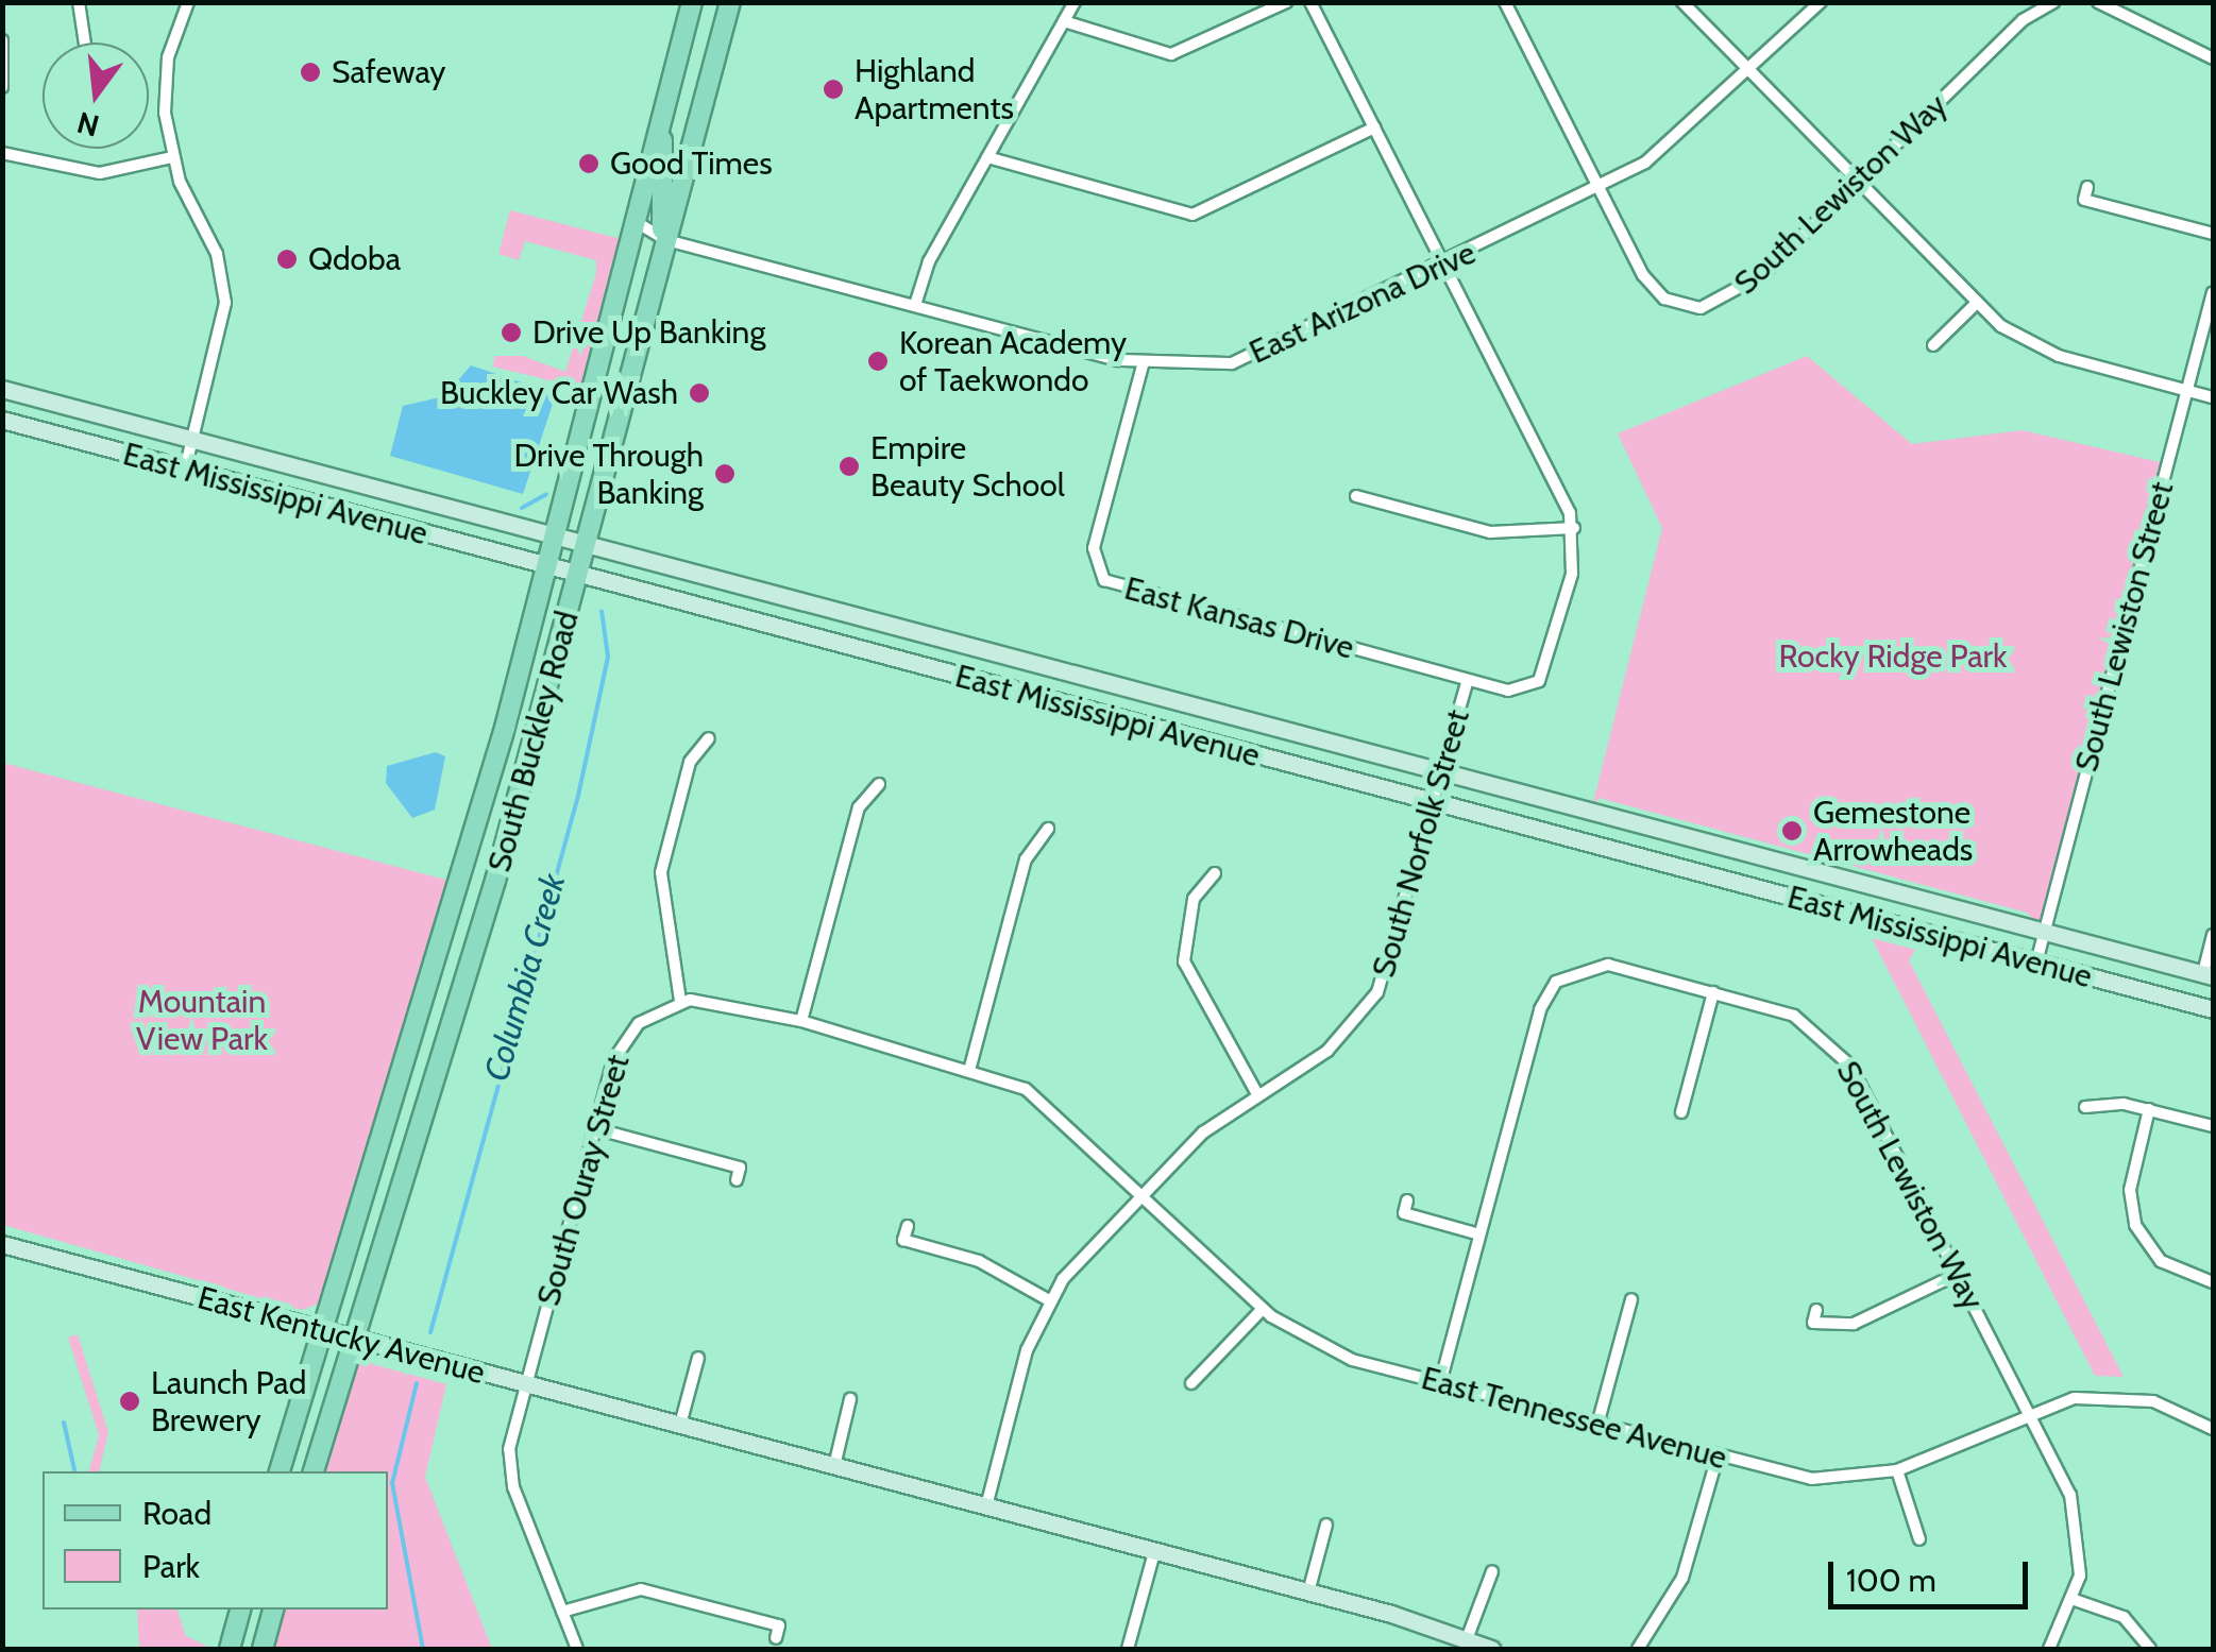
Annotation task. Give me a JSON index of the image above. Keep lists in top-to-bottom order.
{
  "streets": {
    "main road": ["East Mississippi Avenue", "South Buckley Road", "East Kentucky Avenue"],
    "street": [
      "South Lewiston Way",
      "East Arizona Drive",
      "East Kansas Drive",
      "South Lewiston Street",
      "South Norfolk Street",
      "South Ouray Street",
      "East Tennessee Avenue"
    ]
  },
  "crossings": [
    ["South Lewiston Way", "East Arizona Drive"],
    ["South Lewiston Way", "East Tennessee Avenue"],
    ["East Arizona Drive", "East Kansas Drive"],
    ["East Arizona Drive", "South Buckley Road"],
    ["East Arizona Drive", "South Norfolk Street"],
    ["East Mississippi Avenue", "South Lewiston Street"],
    ["East Mississippi Avenue", "South Buckley Road"],
    ["East Mississippi Avenue", "South Norfolk Street"],
    ["East Kansas Drive", "South Norfolk Street"],
    ["South Buckley Road", "East Kentucky Avenue"],
    ["South Norfolk Street", "East Kentucky Avenue"],
    ["South Norfolk Street", "East Tennessee Avenue"],
    ["South Ouray Street", "East Kentucky Avenue"],
    ["South Ouray Street", "East Tennessee Avenue"]
  ],
  "water": ["Columbia Creek"],
  "parks": ["Rocky Ridge Park", "Mountain View Park"],
  "places": [
    "Safeway",
    "Highland Apartments",
    "Good Times",
    "Qdoba",
    "Drive Up Banking",
    "Korean Academy of Taekwondo",
    "Buckley Car Wash",
    "Empire Beauty School",
    "Drive Through Banking",
    "Gemestone Arrowheads",
    "Launch Pad Brewery"
  ],
  "legend": ["Road", "Park"],
  "scale_bar": "100 m",
  "north": "bottom"
}
